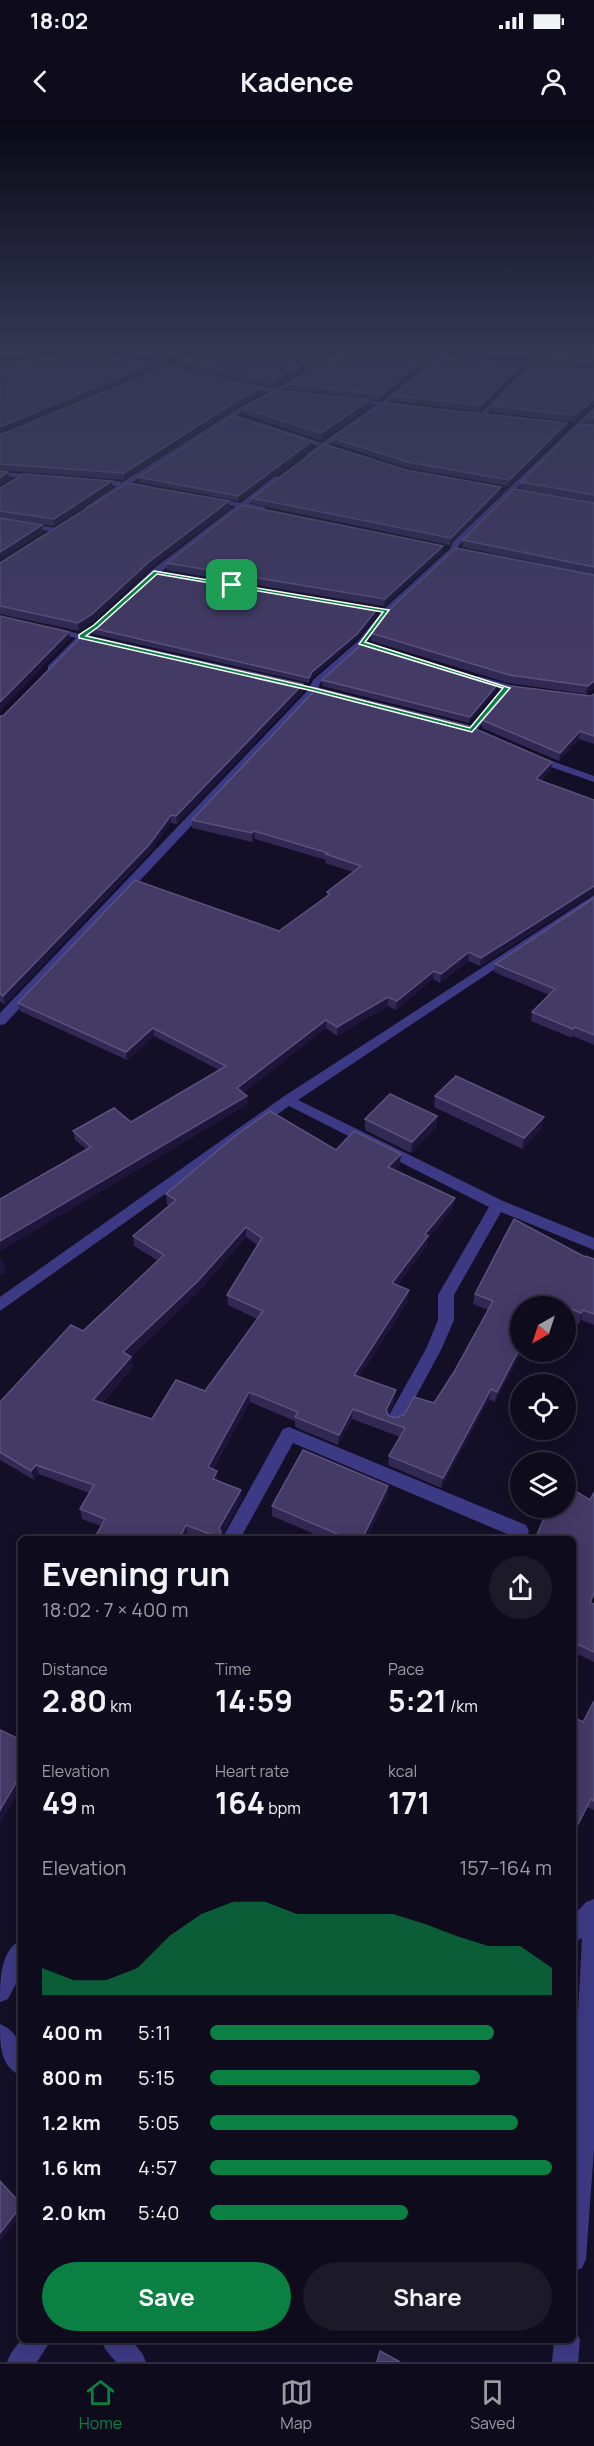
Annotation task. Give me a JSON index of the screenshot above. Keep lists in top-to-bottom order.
{
  "north": "bottom left",
  "page": {
    "status": "18:02",
    "header": "Kadence",
    "heading": ["Evening run", "18:02 · 7 × 400 m"],
    "stats": [
      ["Distance", "2.80 km"],
      ["Time", "14:59"],
      ["Pace", "5:21 /km"],
      ["Elevation", "49 m"],
      ["Heart rate", "164 bpm"],
      ["kcal", "171"]
    ],
    "chart": ["Elevation", "157–164 m"],
    "list": [
      {
        "name": "400 m",
        "note": "5:11"
      },
      {
        "name": "800 m",
        "note": "5:15"
      },
      {
        "name": "1.2 km",
        "note": "5:05"
      },
      {
        "name": "1.6 km",
        "note": "4:57"
      },
      {
        "name": "2.0 km",
        "note": "5:40"
      }
    ],
    "buttons": ["Save", "Share"],
    "tabs": ["Home", "Map", "Saved"]
  }
}
